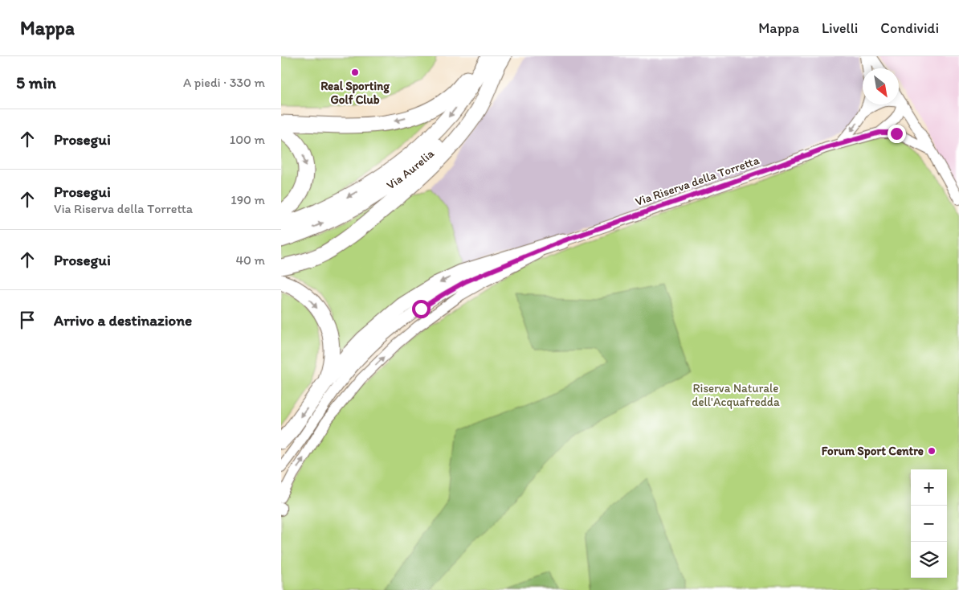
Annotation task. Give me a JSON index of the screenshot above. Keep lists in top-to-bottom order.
{
  "streets": {
    "highway": ["Via Aurelia"],
    "street": ["Via Riserva della Torretta"]
  },
  "parks": ["Riserva Naturale dell'Acquafredda"],
  "places": ["Real Sporting Golf Club", "Forum Sport Centre"],
  "north": "bottom right",
  "page": {
    "header": "Mappa",
    "nav": ["Mappa", "Livelli", "Condividi"],
    "heading": ["5 min", "A piedi · 330 m"],
    "list": [
      ["Prosegui", "100 m"],
      ["Prosegui", "Via Riserva della Torretta", "190 m"],
      ["Prosegui", "40 m"],
      "Arrivo a destinazione"
    ],
    "map_buttons": ["+", "−"]
  }
}
